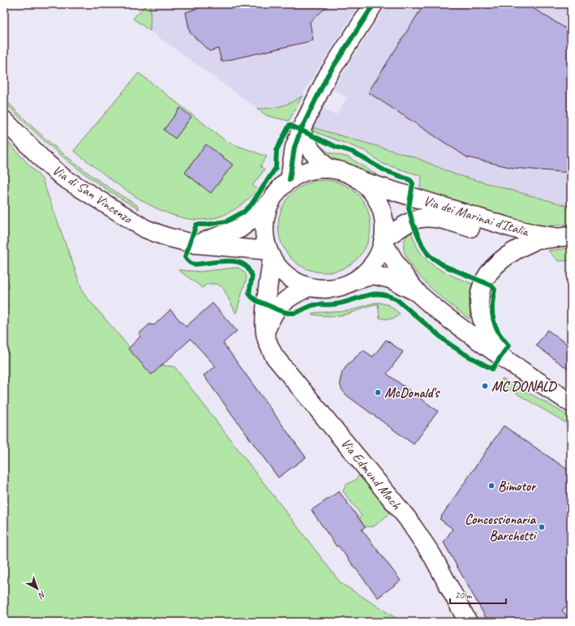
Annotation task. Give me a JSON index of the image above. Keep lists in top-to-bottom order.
{
  "streets": {
    "main road": ["Via di San Vincenzo", "Via dei Marinai d'Italia", "Via Edmund Mach"]
  },
  "crossings": [
    ["Via di San Vincenzo", "Via Edmund Mach"]
  ],
  "places": [
    "MC DONALD",
    "McDonald's",
    "Bimotor",
    "Concessionaria Barchetti"
  ],
  "scale_bar": "20 m",
  "north": "bottom right"
}
